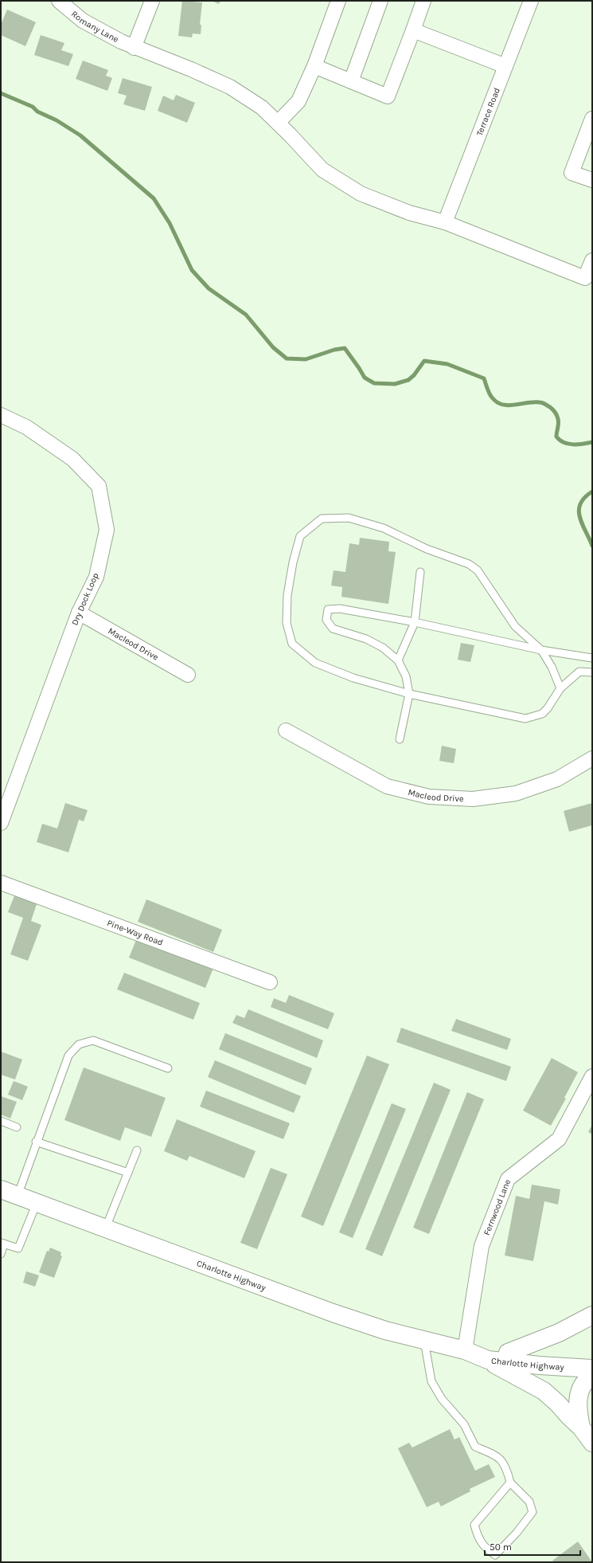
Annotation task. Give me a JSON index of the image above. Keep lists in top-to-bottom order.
{
  "streets": {
    "main road": ["Charlotte Highway"],
    "street": [
      "Romany Lane",
      "Terrace Road",
      "Dry Dock Loop",
      "Macleod Drive",
      "Pine-Way Road",
      "Fernwood Lane"
    ]
  },
  "crossings": [
    ["Romany Lane", "Terrace Road"],
    ["Dry Dock Loop", "Macleod Drive"],
    ["Fernwood Lane", "Charlotte Highway"]
  ],
  "scale_bar": "50 m"
}
